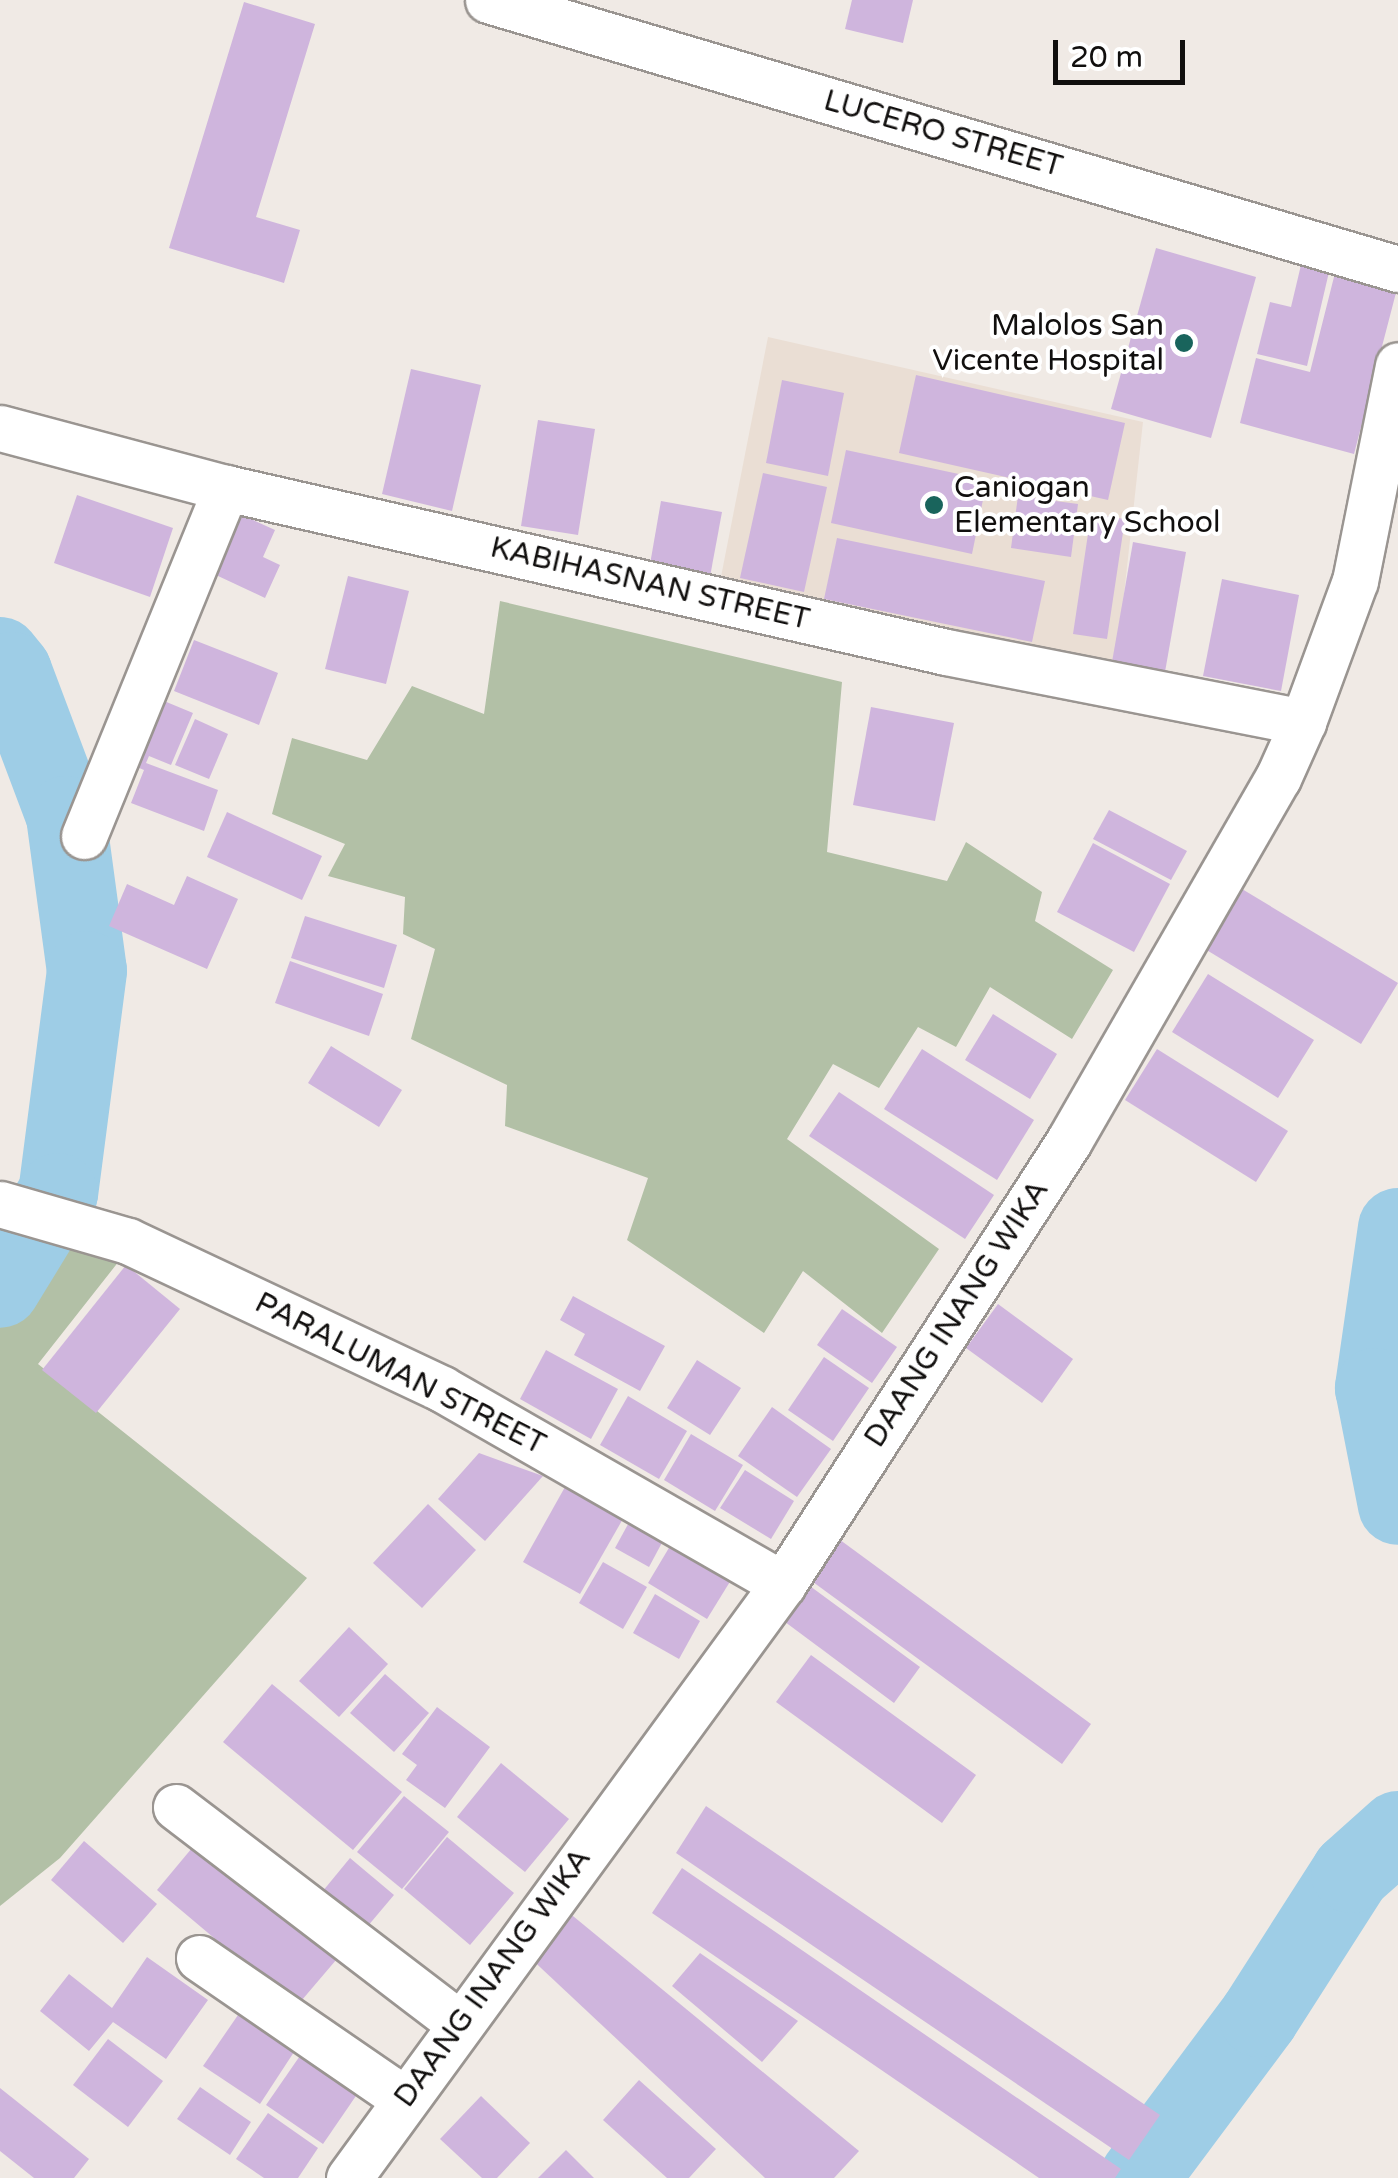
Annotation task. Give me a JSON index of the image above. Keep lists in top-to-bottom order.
{
  "streets": {
    "street": [
      "LUCERO STREET",
      "KABIHASNAN STREET",
      "DAANG INANG WIKA",
      "PARALUMAN STREET"
    ]
  },
  "crossings": [
    ["KABIHASNAN STREET", "DAANG INANG WIKA"],
    ["DAANG INANG WIKA", "PARALUMAN STREET"]
  ],
  "places": ["Malolos San Vicente Hospital", "Caniogan Elementary School"],
  "scale_bar": "20 m"
}
